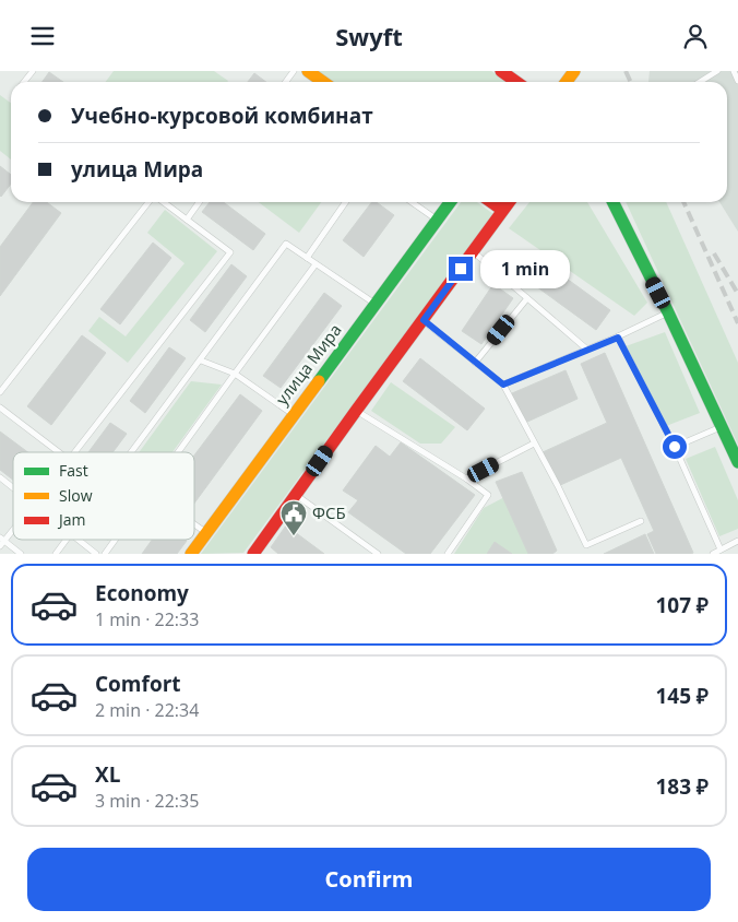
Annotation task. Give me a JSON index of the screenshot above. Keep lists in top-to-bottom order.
{
  "streets": {
    "main road": ["улица Мира"]
  },
  "places": {
    "public building": ["ФСБ"]
  },
  "legend": ["Fast", "Slow", "Jam"],
  "page": {
    "header": "Swyft",
    "banner": ["Учебно-курсовой комбинат", "улица Мира"],
    "bubble": "1 min",
    "list": [
      {
        "name": "Economy",
        "note": "1 min · 22:33",
        "value": "107 ₽"
      },
      {
        "name": "Comfort",
        "note": "2 min · 22:34",
        "value": "145 ₽"
      },
      {
        "name": "XL",
        "note": "3 min · 22:35",
        "value": "183 ₽"
      }
    ],
    "buttons": "Confirm"
  }
}
